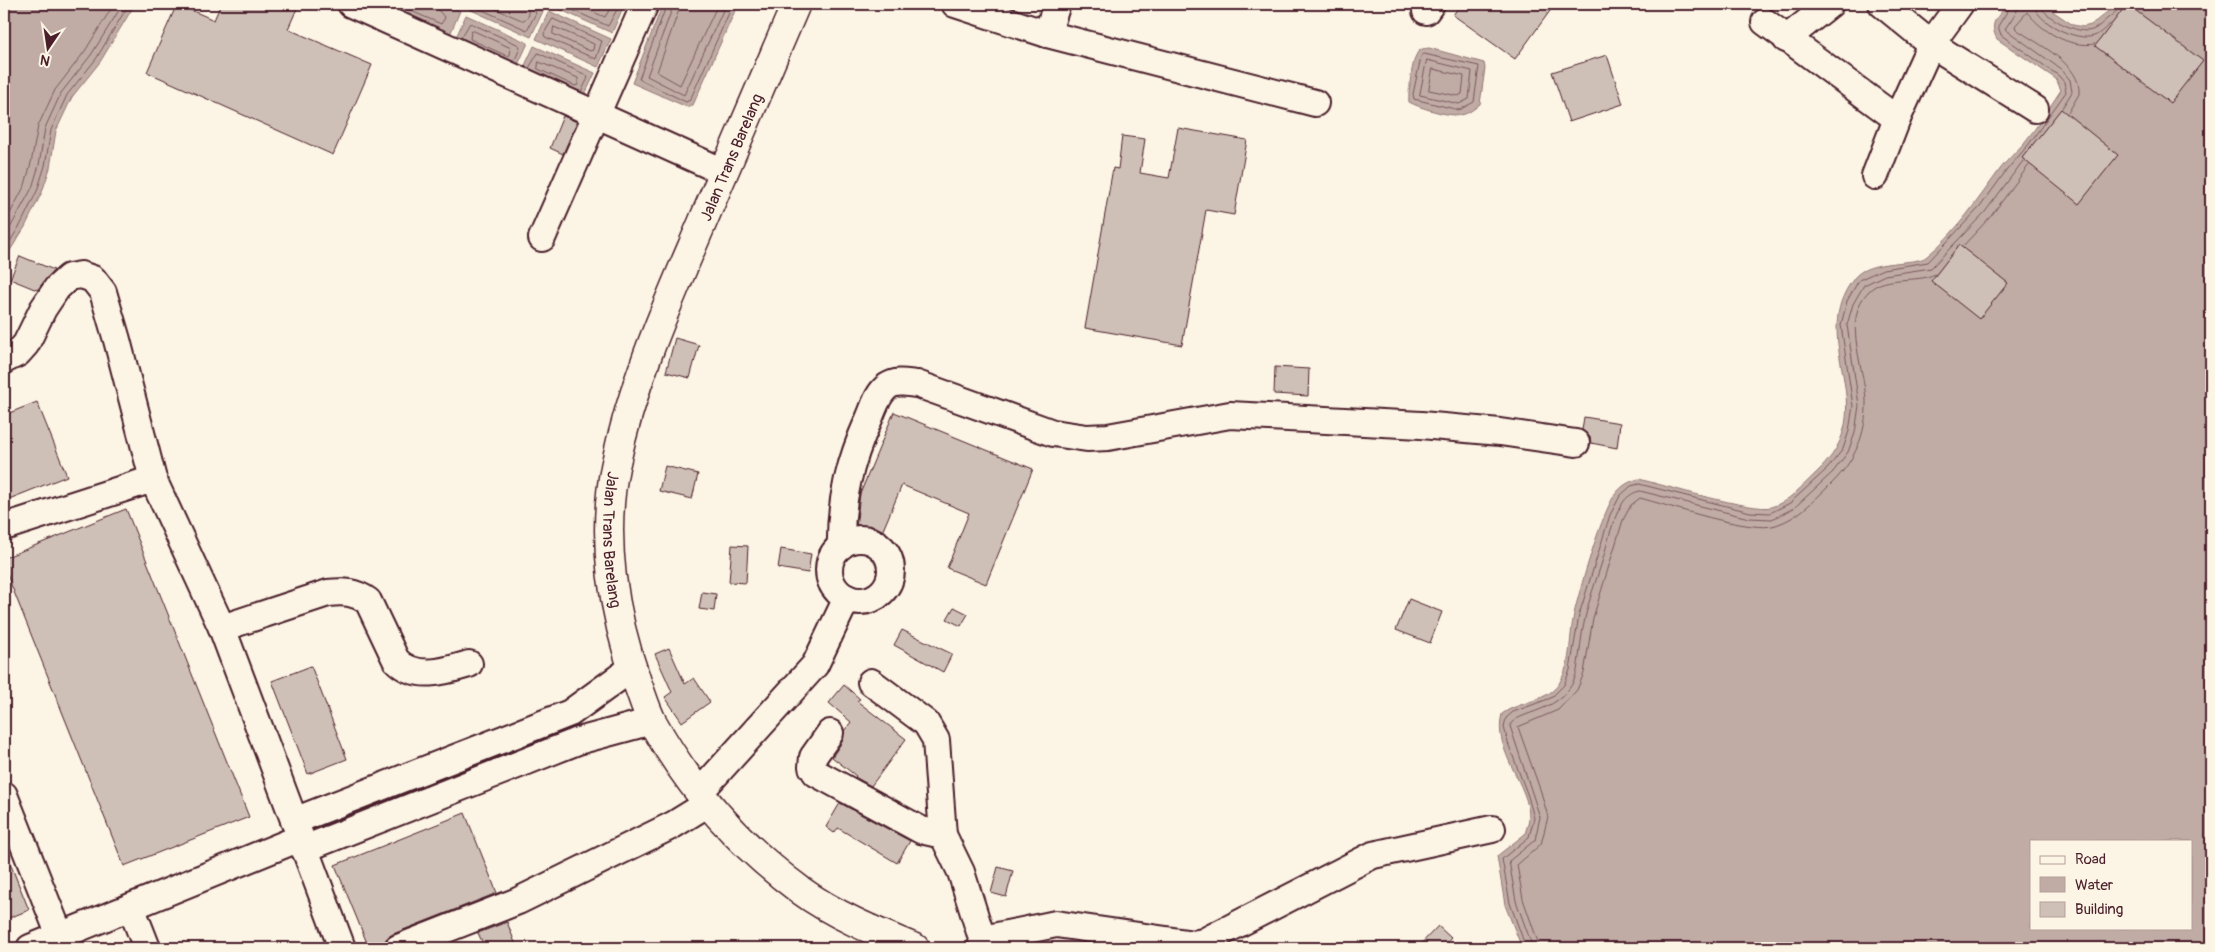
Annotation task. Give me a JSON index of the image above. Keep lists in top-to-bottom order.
{
  "streets": {
    "highway": ["Jalan Trans Barelang"]
  },
  "legend": ["Road", "Water", "Building"],
  "north": "bottom"
}
